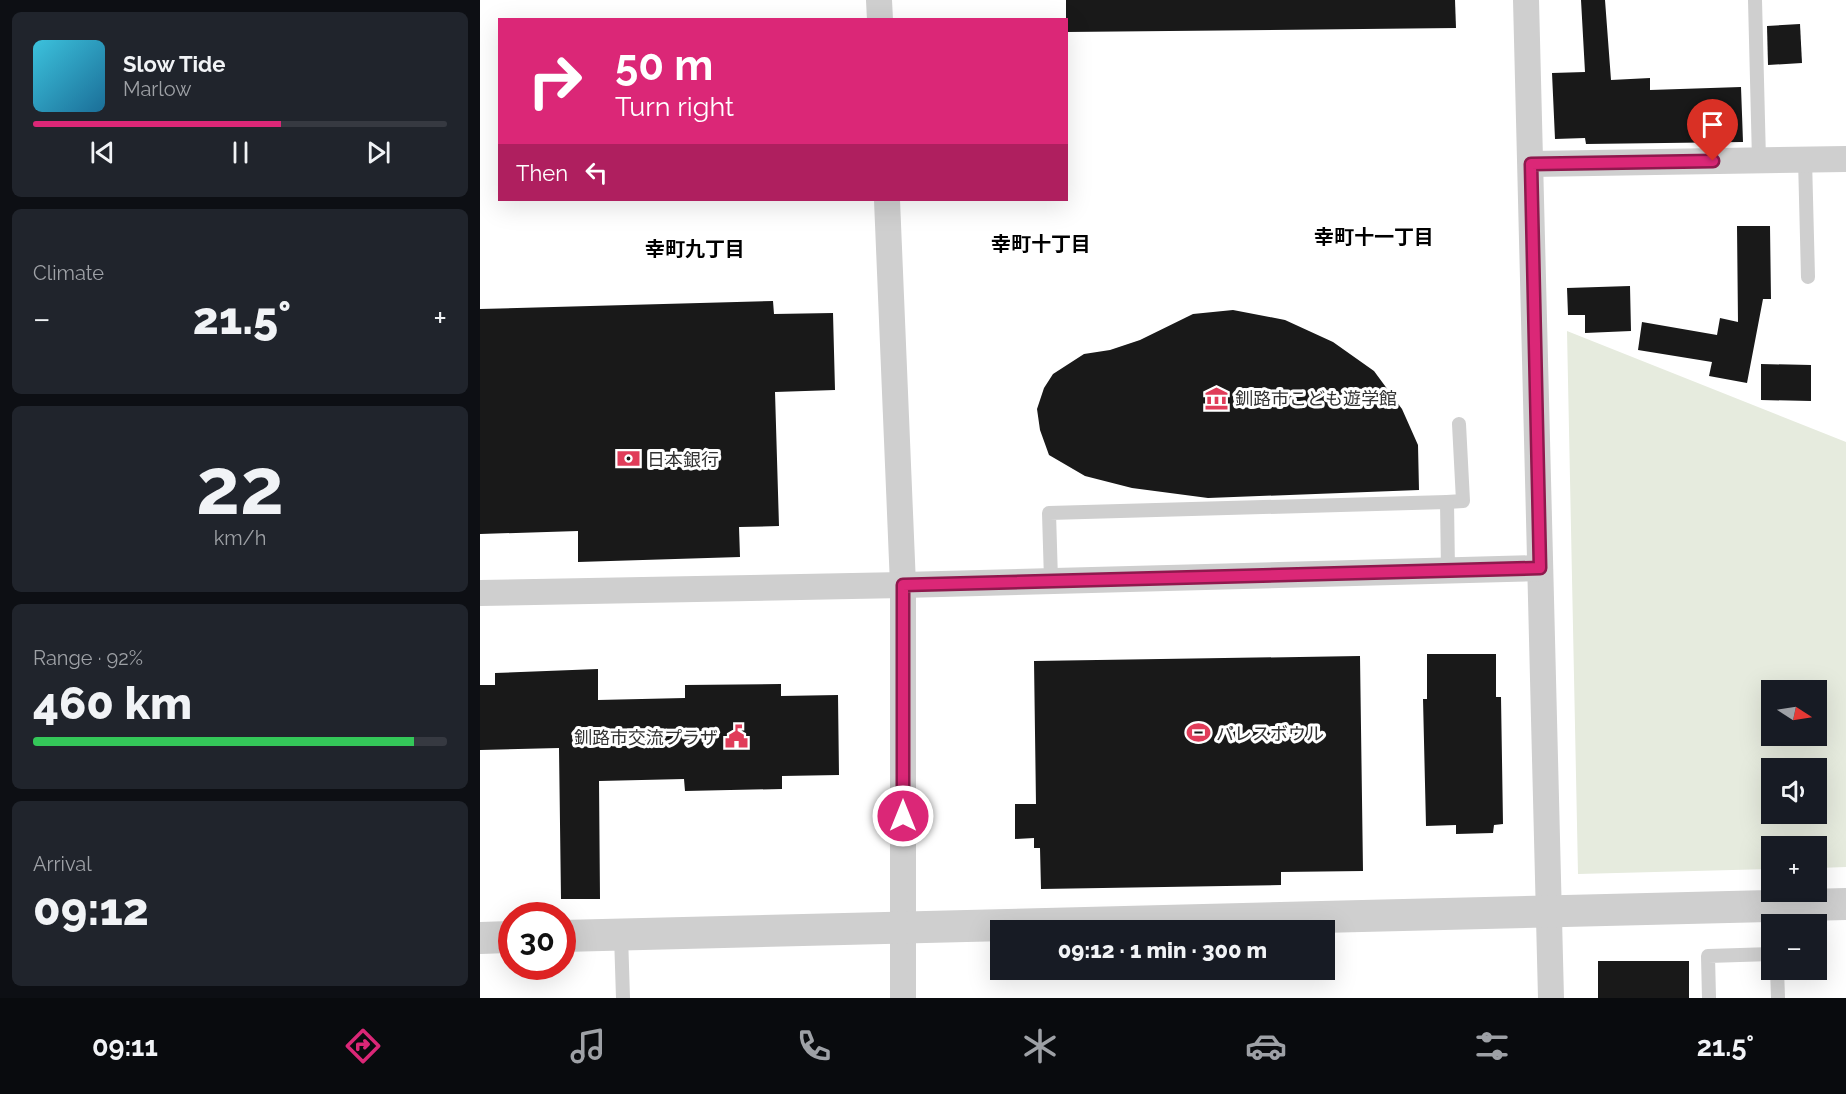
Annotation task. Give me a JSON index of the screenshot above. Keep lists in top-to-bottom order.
{
  "districts": ["幸町十一丁目", "幸町十丁目", "幸町九丁目"],
  "places": {
    "museum": ["釧路市こども遊学館"],
    "bank": ["日本銀行"],
    "sports": ["パレスボウル"],
    "public building": ["釧路市交流プラザ"]
  },
  "north": "right",
  "page": {
    "turn": ["50 m", "Turn right"],
    "song": ["Slow Tide", "Marlow"],
    "then": "Then",
    "tile": [
      "Climate",
      ["22", "km/h"],
      ["Range · 92%", "460 km"],
      ["Arrival", "09:12"]
    ],
    "heat": ["−", "21.5°", "+"],
    "map_buttons": ["+", "−"],
    "limit": "30",
    "trip": "09:12 · 1 min · 300 m",
    "tabs": ["09:11", "21.5°"]
  }
}
